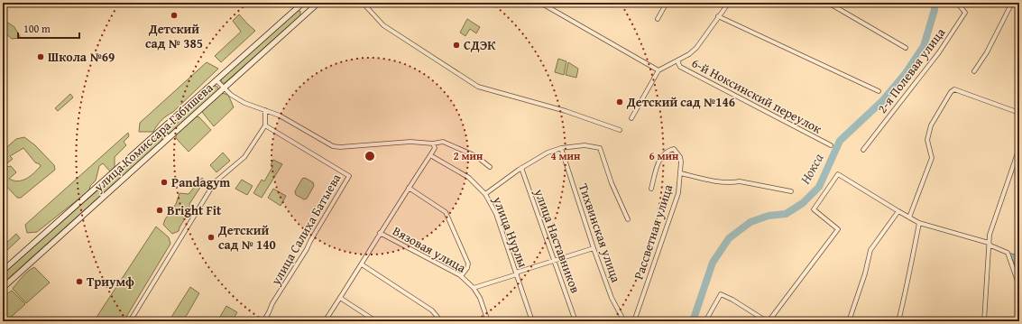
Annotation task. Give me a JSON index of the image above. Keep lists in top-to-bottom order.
{
  "streets": {
    "street": [
      "2-я Полевая улица",
      "6-й Ноксинский переулок",
      "улица Комиссара Габишева",
      "улица Салиха Батыева",
      "улица Нурлы",
      "Рассветная улица",
      "Тихвинская улица",
      "улица Наставников",
      "Вязовая улица"
    ]
  },
  "water": ["Нокса"],
  "places": [
    "Детский сад № 385",
    "СДЭК",
    "Школа №69",
    "Детский сад №146",
    "Pandagym",
    "Bright Fit",
    "Детский сад № 140",
    "Триумф"
  ],
  "scale_bar": "100 m",
  "rings": ["2 мин", "4 мин", "6 мин"]
}
